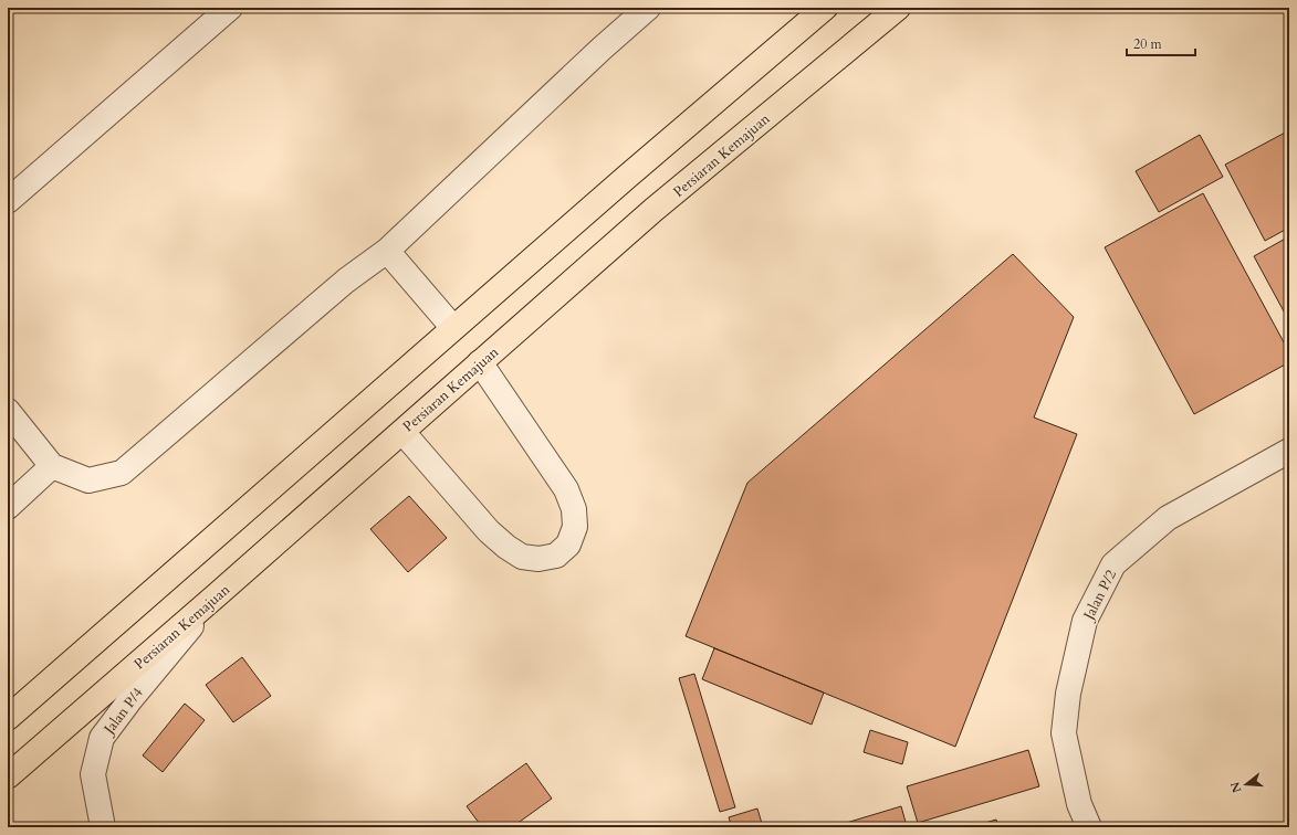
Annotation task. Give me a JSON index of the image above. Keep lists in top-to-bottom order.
{
  "streets": {
    "main road": ["Persiaran Kemajuan"],
    "street": ["Jalan P/2", "Jalan P/4"]
  },
  "crossings": [
    ["Persiaran Kemajuan", "Jalan P/4"]
  ],
  "scale_bar": "20 m",
  "north": "left"
}
